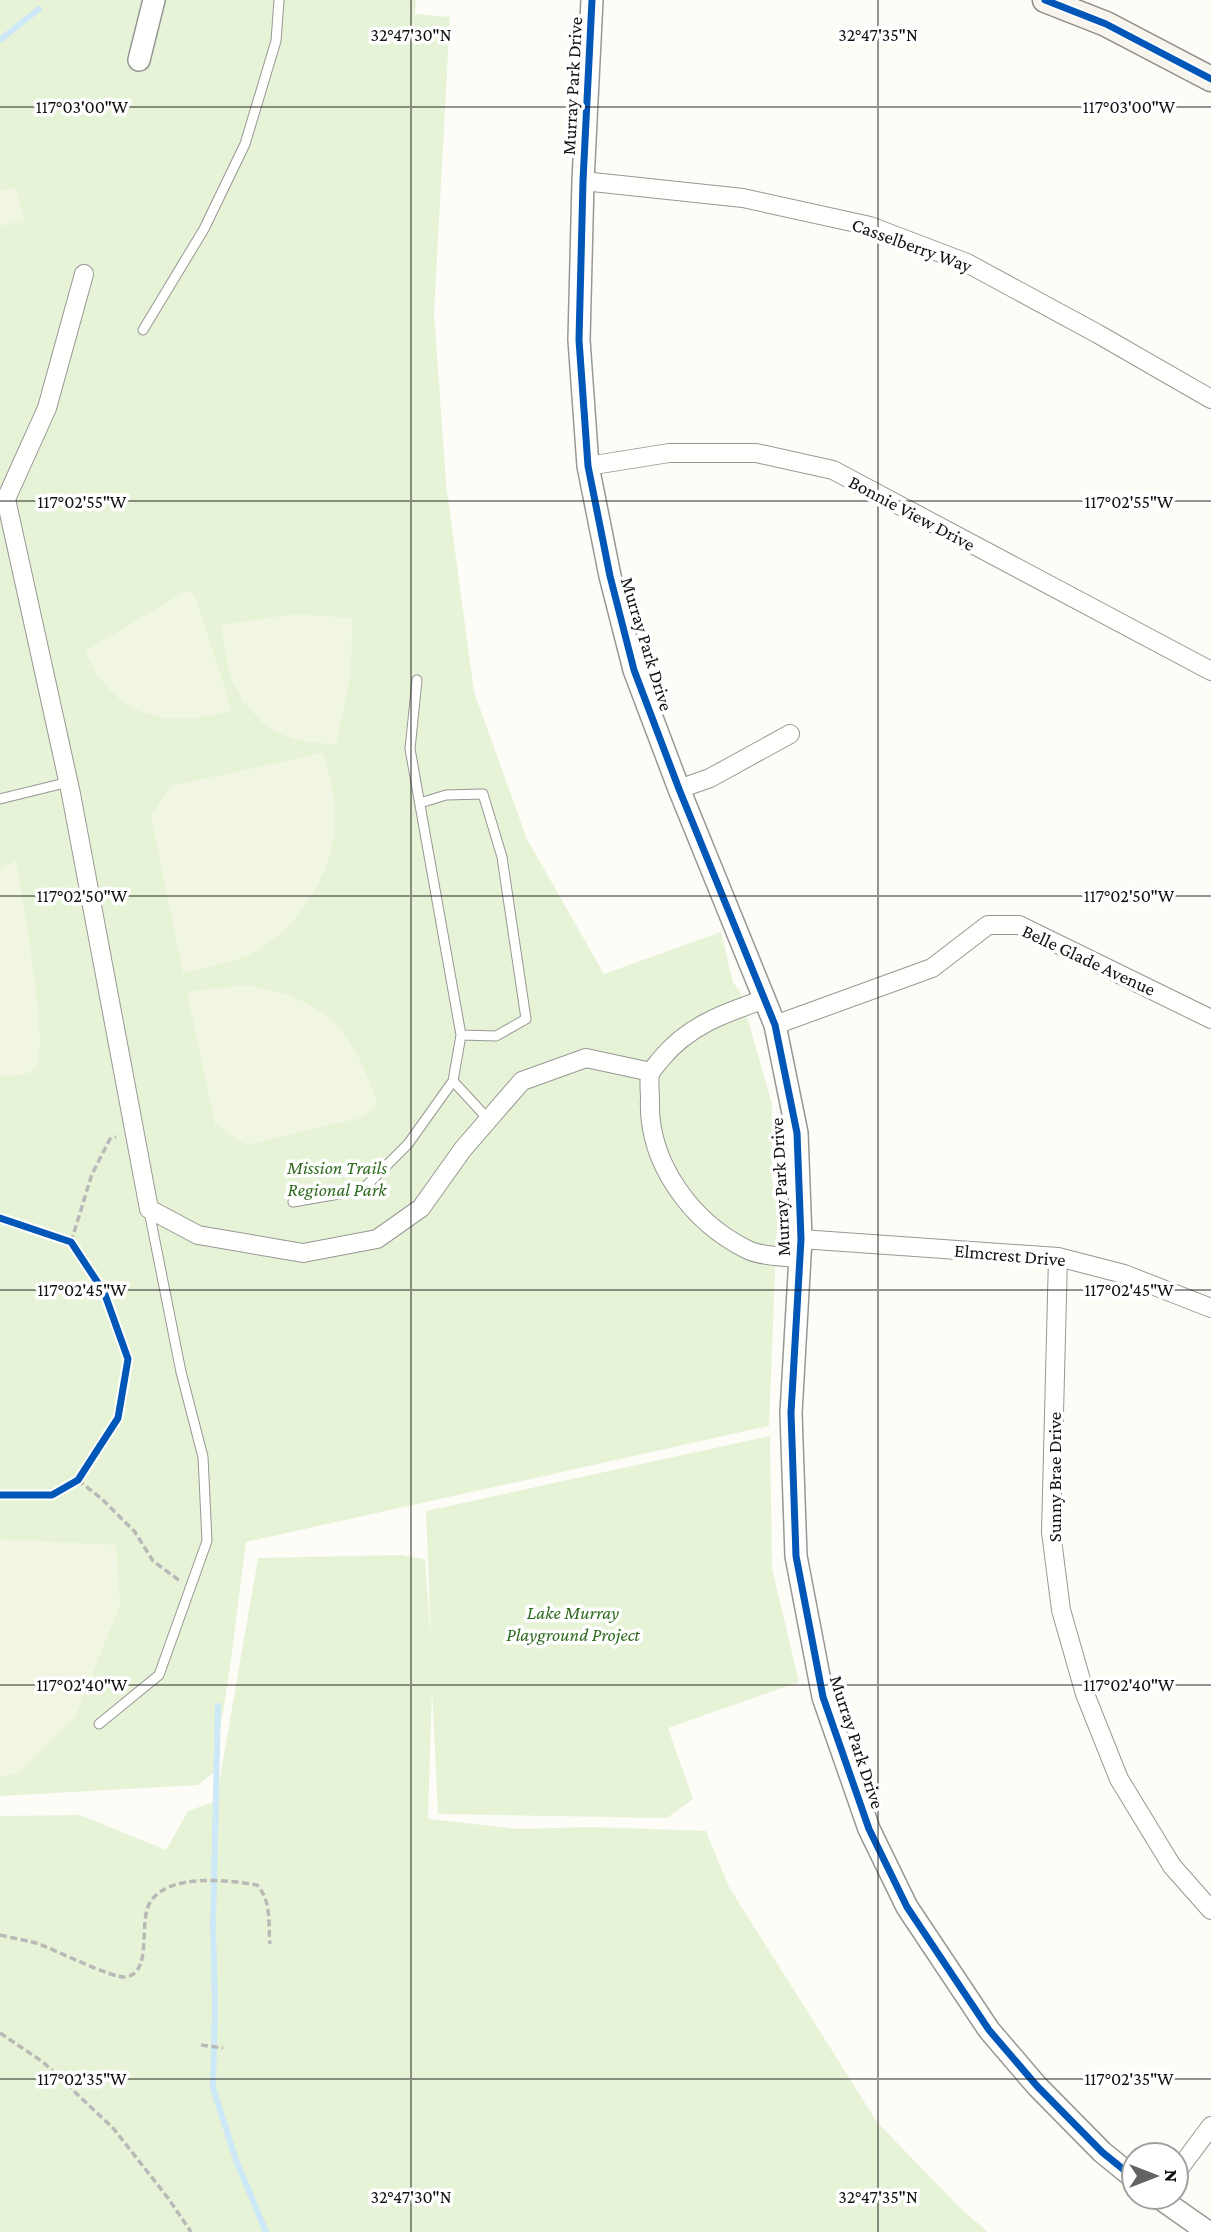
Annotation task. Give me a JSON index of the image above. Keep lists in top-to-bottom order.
{
  "streets": {
    "street": [
      "Murray Park Drive",
      "Casselberry Way",
      "Bonnie View Drive",
      "Belle Glade Avenue",
      "Elmcrest Drive",
      "Sunny Brae Drive"
    ]
  },
  "crossings": [
    ["Murray Park Drive", "Casselberry Way"],
    ["Murray Park Drive", "Bonnie View Drive"],
    ["Murray Park Drive", "Belle Glade Avenue"],
    ["Murray Park Drive", "Elmcrest Drive"],
    ["Elmcrest Drive", "Sunny Brae Drive"]
  ],
  "parks": ["Mission Trails Regional Park", "Lake Murray Playground Project"],
  "north": "right",
  "coordinates": [
    "32°47'30\"N",
    "32°47'35\"N",
    "117°03'00\"W",
    "117°02'55\"W",
    "117°02'50\"W",
    "117°02'45\"W",
    "117°02'40\"W",
    "117°02'35\"W"
  ]
}
